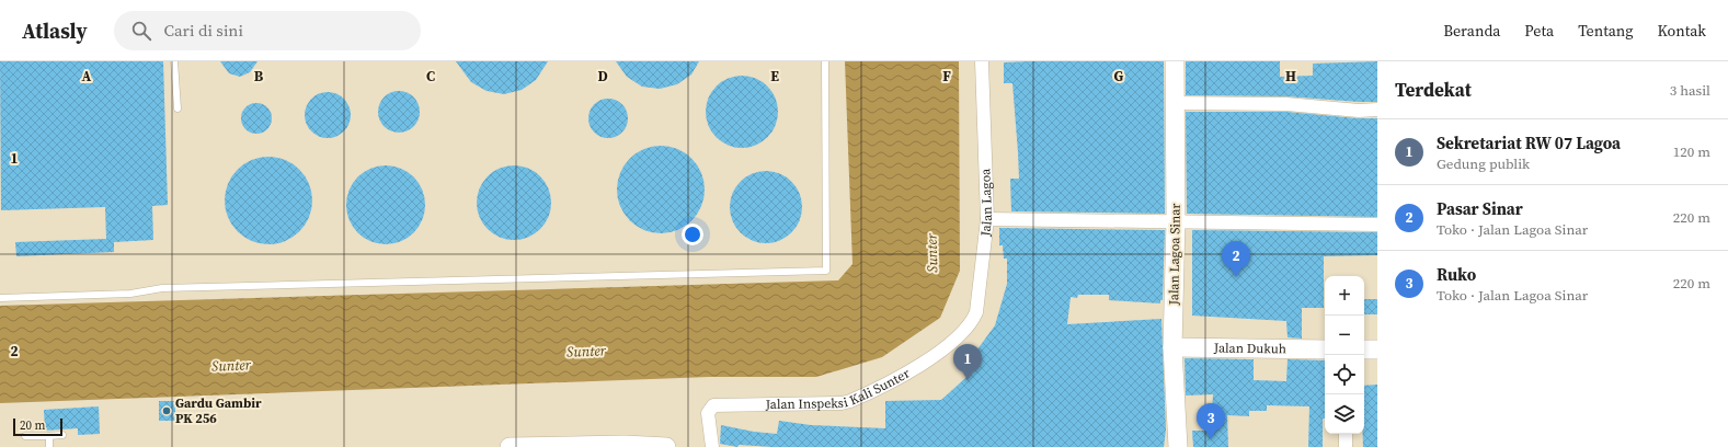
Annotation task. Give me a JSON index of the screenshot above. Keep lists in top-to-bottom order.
{
  "streets": {
    "street": [
      "Jalan Lagoa",
      "Jalan Lagoa Sinar",
      "Jalan Dukuh",
      "Jalan Inspeksi Kali Sunter"
    ]
  },
  "crossings": [
    ["Jalan Lagoa", "Jalan Inspeksi Kali Sunter"],
    ["Jalan Lagoa Sinar", "Jalan Dukuh"]
  ],
  "water": ["Sunter"],
  "places": ["Gardu Gambir PK 256"],
  "scale_bar": "20 m",
  "page": {
    "header": "Atlasly",
    "search": "Cari di sini",
    "nav": [
      "Beranda",
      "Peta",
      "Tentang",
      "Kontak"
    ],
    "heading": ["Terdekat", "3 hasil"],
    "list": [
      {
        "mark": "1",
        "name": "Sekretariat RW 07 Lagoa",
        "note": "Gedung publik",
        "value": "120 m"
      },
      {
        "mark": "2",
        "name": "Pasar Sinar",
        "note": "Toko · Jalan Lagoa Sinar",
        "value": "220 m"
      },
      {
        "mark": "3",
        "name": "Ruko",
        "note": "Toko · Jalan Lagoa Sinar",
        "value": "220 m"
      }
    ],
    "pins": ["2", "1", "3"],
    "map_buttons": ["+", "−"],
    "scale": "20 m"
  },
  "grid": {
    "columns": [
      "A",
      "B",
      "C",
      "D",
      "E",
      "F",
      "G",
      "H"
    ],
    "rows": ["1", "2"]
  }
}
